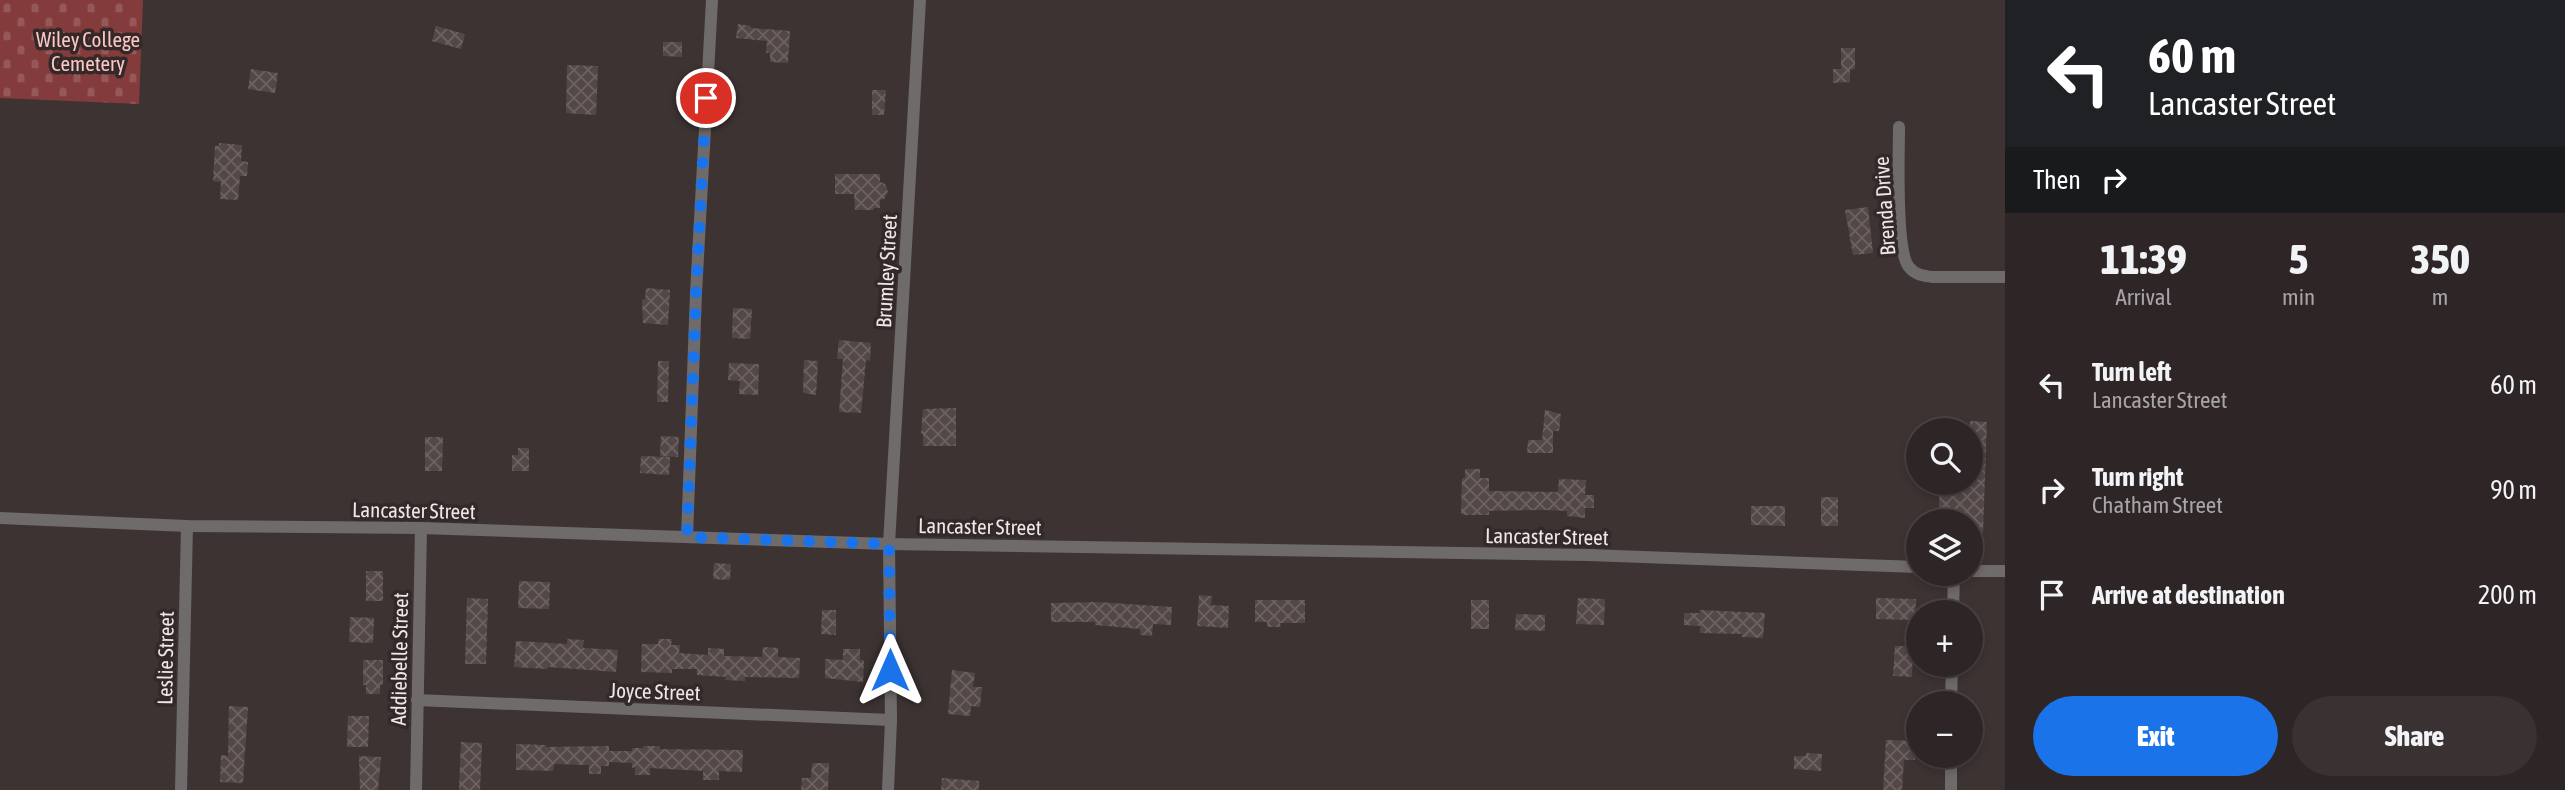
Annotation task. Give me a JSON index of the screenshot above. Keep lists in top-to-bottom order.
{
  "streets": {
    "street": [
      "Brenda Drive",
      "Brumley Street",
      "Lancaster Street",
      "Leslie Street",
      "Addiebelle Street",
      "Joyce Street"
    ]
  },
  "crossings": [
    ["Brumley Street", "Lancaster Street"],
    ["Brumley Street", "Joyce Street"],
    ["Lancaster Street", "Leslie Street"],
    ["Lancaster Street", "Addiebelle Street"],
    ["Addiebelle Street", "Joyce Street"]
  ],
  "parks": ["Wiley College Cemetery"],
  "page": {
    "turn": ["60 m", "Lancaster Street"],
    "then": "Then",
    "eta": [
      "11:39",
      "Arrival",
      "5",
      "min",
      "350",
      "m"
    ],
    "list": [
      {
        "name": "Turn left",
        "note": "Lancaster Street",
        "value": "60 m"
      },
      {
        "name": "Turn right",
        "note": "Chatham Street",
        "value": "90 m"
      },
      {
        "name": "Arrive at destination",
        "value": "200 m"
      }
    ],
    "map_buttons": ["+", "−"],
    "buttons": ["Exit", "Share"]
  }
}
